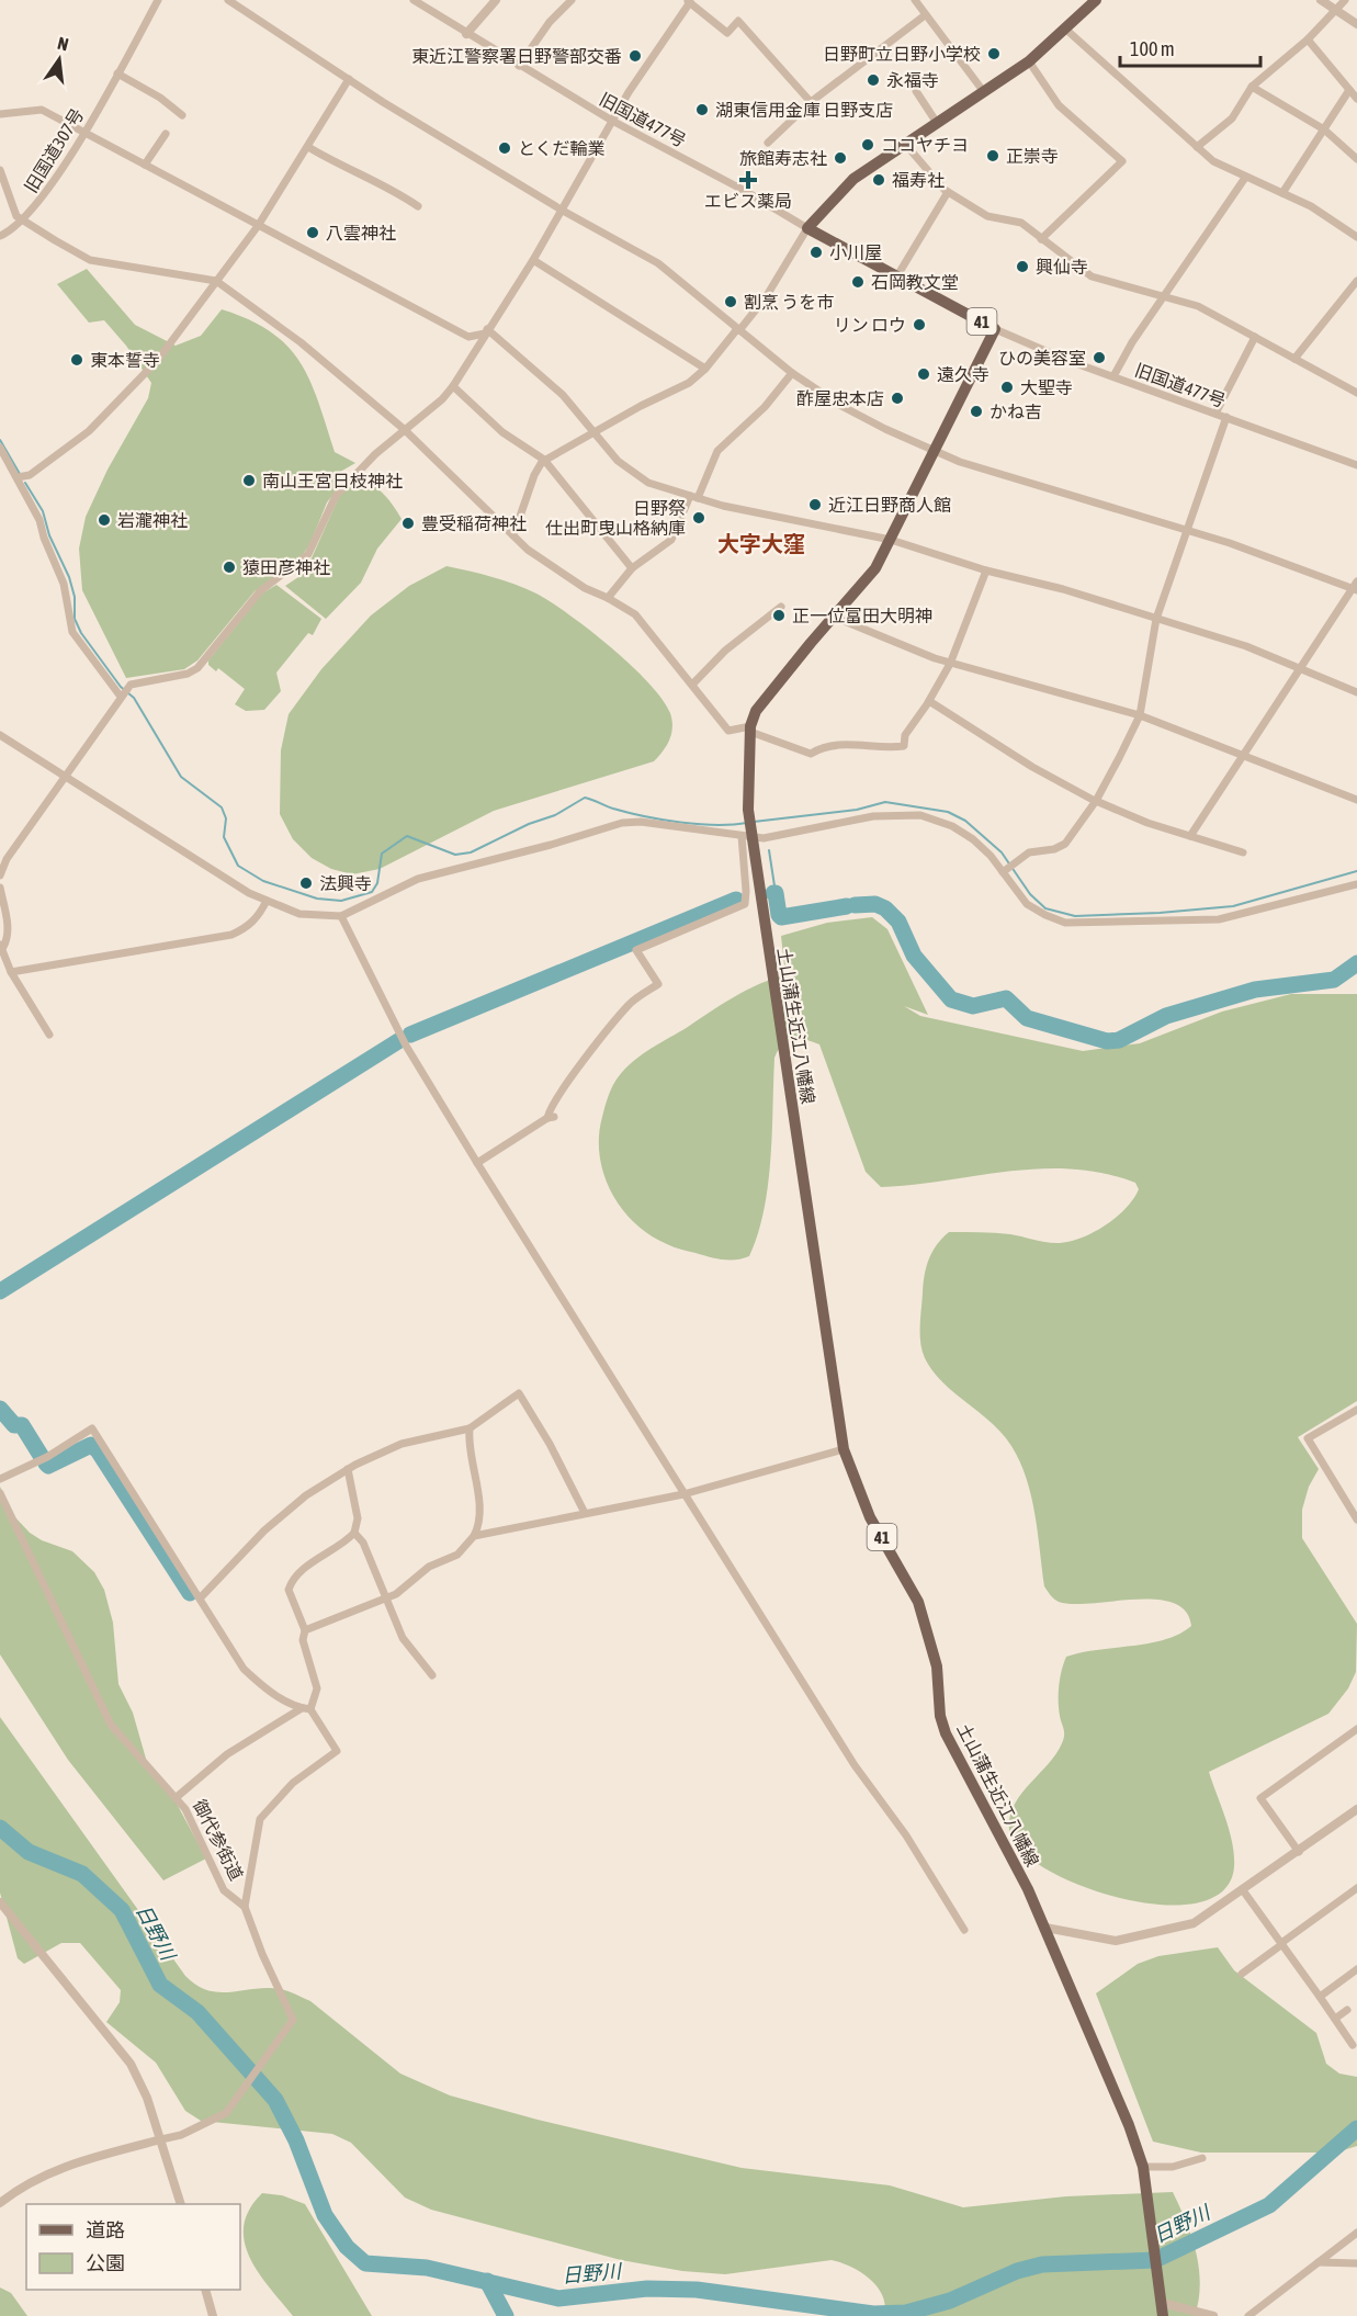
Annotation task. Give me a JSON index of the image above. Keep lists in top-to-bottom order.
{
  "streets": {
    "main road": ["41", "土山蒲生近江八幡線"],
    "street": ["旧国道477号", "旧国道307号", "御代参街道"]
  },
  "crossings": [
    ["旧国道477号", "41"],
    ["旧国道477号", "土山蒲生近江八幡線"],
    ["41", "土山蒲生近江八幡線"]
  ],
  "districts": ["大字大窪"],
  "water": ["日野川"],
  "places": {
    "other": [
      "日野町立日野小学校",
      "東近江警察署日野警部交番",
      "永福寺",
      "湖東信用金庫 日野支店",
      "ココヤチヨ",
      "とくだ輪業",
      "正崇寺",
      "旅館寿志社",
      "福寿社",
      "八雲神社",
      "小川屋",
      "興仙寺",
      "石岡教文堂",
      "割烹 うを市",
      "リン ロウ",
      "ひの美容室",
      "東本誓寺",
      "遠久寺",
      "大聖寺",
      "酢屋忠本店",
      "かね吉",
      "南山王宮日枝神社",
      "近江日野商人館",
      "日野祭 仕出町曳山格納庫",
      "岩瀧神社",
      "豊受稲荷神社",
      "猿田彦神社",
      "正一位富田大明神",
      "法興寺"
    ],
    "health": ["エビス薬局"]
  },
  "legend": ["道路", "公園"],
  "scale_bar": "100 m",
  "north": "top"
}
